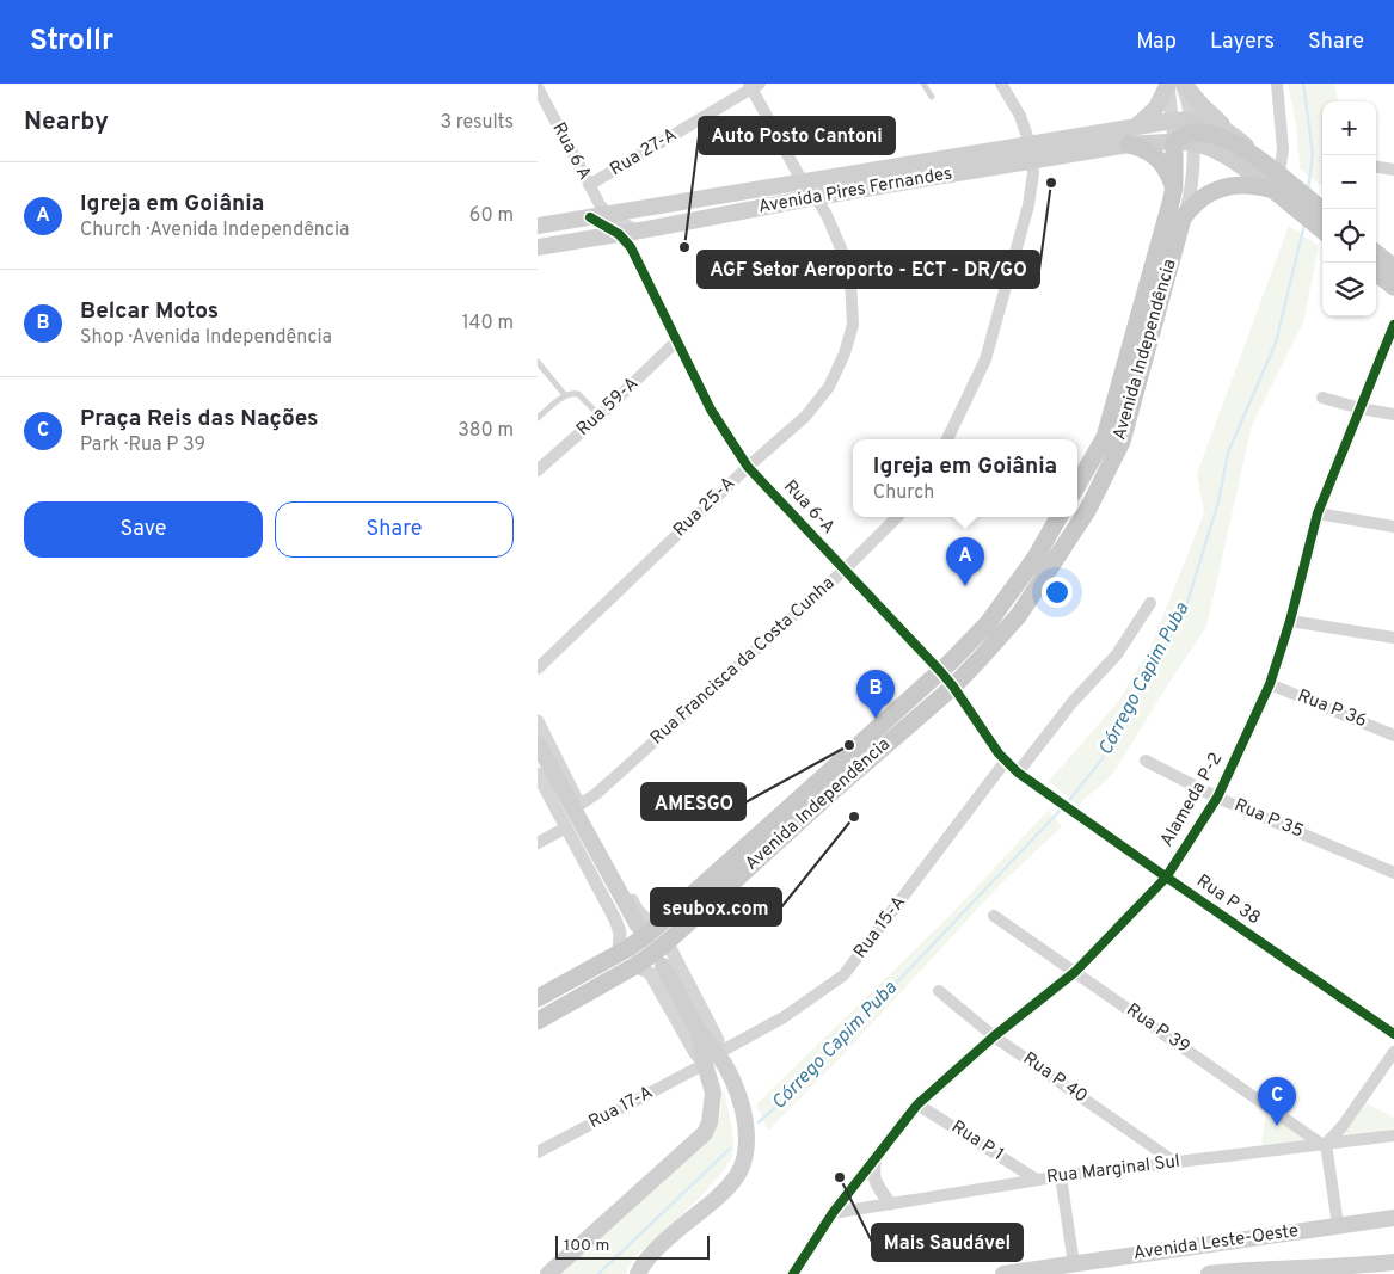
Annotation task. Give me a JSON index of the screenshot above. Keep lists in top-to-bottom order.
{
  "streets": {
    "main road": ["Avenida Pires Fernandes", "Avenida Independência", "Avenida Leste-Oeste"],
    "street": [
      "Rua 6 A",
      "Rua 27-A",
      "Rua 59-A",
      "Rua 25-A",
      "Rua 6-A",
      "Rua Francisca da Costa Cunha",
      "Rua P 36",
      "Alameda P-2",
      "Rua P 35",
      "Rua P 38",
      "Rua 15-A",
      "Rua P 39",
      "Rua P 40",
      "Rua 17-A",
      "Rua P 1",
      "Rua Marginal Sul"
    ]
  },
  "crossings": [
    ["Rua 6 A", "Rua 27-A"],
    ["Rua 6 A", "Avenida Pires Fernandes"],
    ["Rua 27-A", "Rua 25-A"],
    ["Avenida Pires Fernandes", "Avenida Independência"],
    ["Avenida Pires Fernandes", "Rua 25-A"],
    ["Avenida Pires Fernandes", "Rua 6-A"],
    ["Avenida Independência", "Rua 6-A"],
    ["Rua 59-A", "Rua 6-A"],
    ["Rua 25-A", "Rua 6-A"],
    ["Rua 6-A", "Rua Francisca da Costa Cunha"],
    ["Rua 6-A", "Rua P 38"],
    ["Rua 6-A", "Rua 15-A"],
    ["Rua P 36", "Alameda P-2"],
    ["Alameda P-2", "Rua P 35"],
    ["Alameda P-2", "Rua P 38"],
    ["Alameda P-2", "Rua P 39"],
    ["Alameda P-2", "Rua P 40"],
    ["Alameda P-2", "Rua P 1"],
    ["Alameda P-2", "Rua Marginal Sul"],
    ["Rua P 39", "Rua Marginal Sul"],
    ["Rua P 40", "Rua Marginal Sul"],
    ["Rua P 1", "Rua Marginal Sul"]
  ],
  "water": ["Córrego Capim Puba"],
  "places": [
    "AGF Setor Aeroporto - ECT - DR/GO",
    "Auto Posto Cantoni",
    "AMESGO",
    "seubox.com",
    "Mais Saudável"
  ],
  "scale_bar": "100 m",
  "page": {
    "header": "Strollr",
    "nav": ["Map", "Layers", "Share"],
    "heading": ["Nearby", "3 results"],
    "map_buttons": ["+", "−"],
    "list": [
      {
        "mark": "A",
        "name": "Igreja em Goiânia",
        "note": "Church · Avenida Independência",
        "value": "60 m"
      },
      {
        "mark": "B",
        "name": "Belcar Motos",
        "note": "Shop · Avenida Independência",
        "value": "140 m"
      },
      {
        "mark": "C",
        "name": "Praça Reis das Nações",
        "note": "Park · Rua P 39",
        "value": "380 m"
      }
    ],
    "popup": ["Igreja em Goiânia", "Church"],
    "buttons": ["Save", "Share"],
    "pins": ["A", "B", "C"],
    "scale": "100 m"
  }
}
